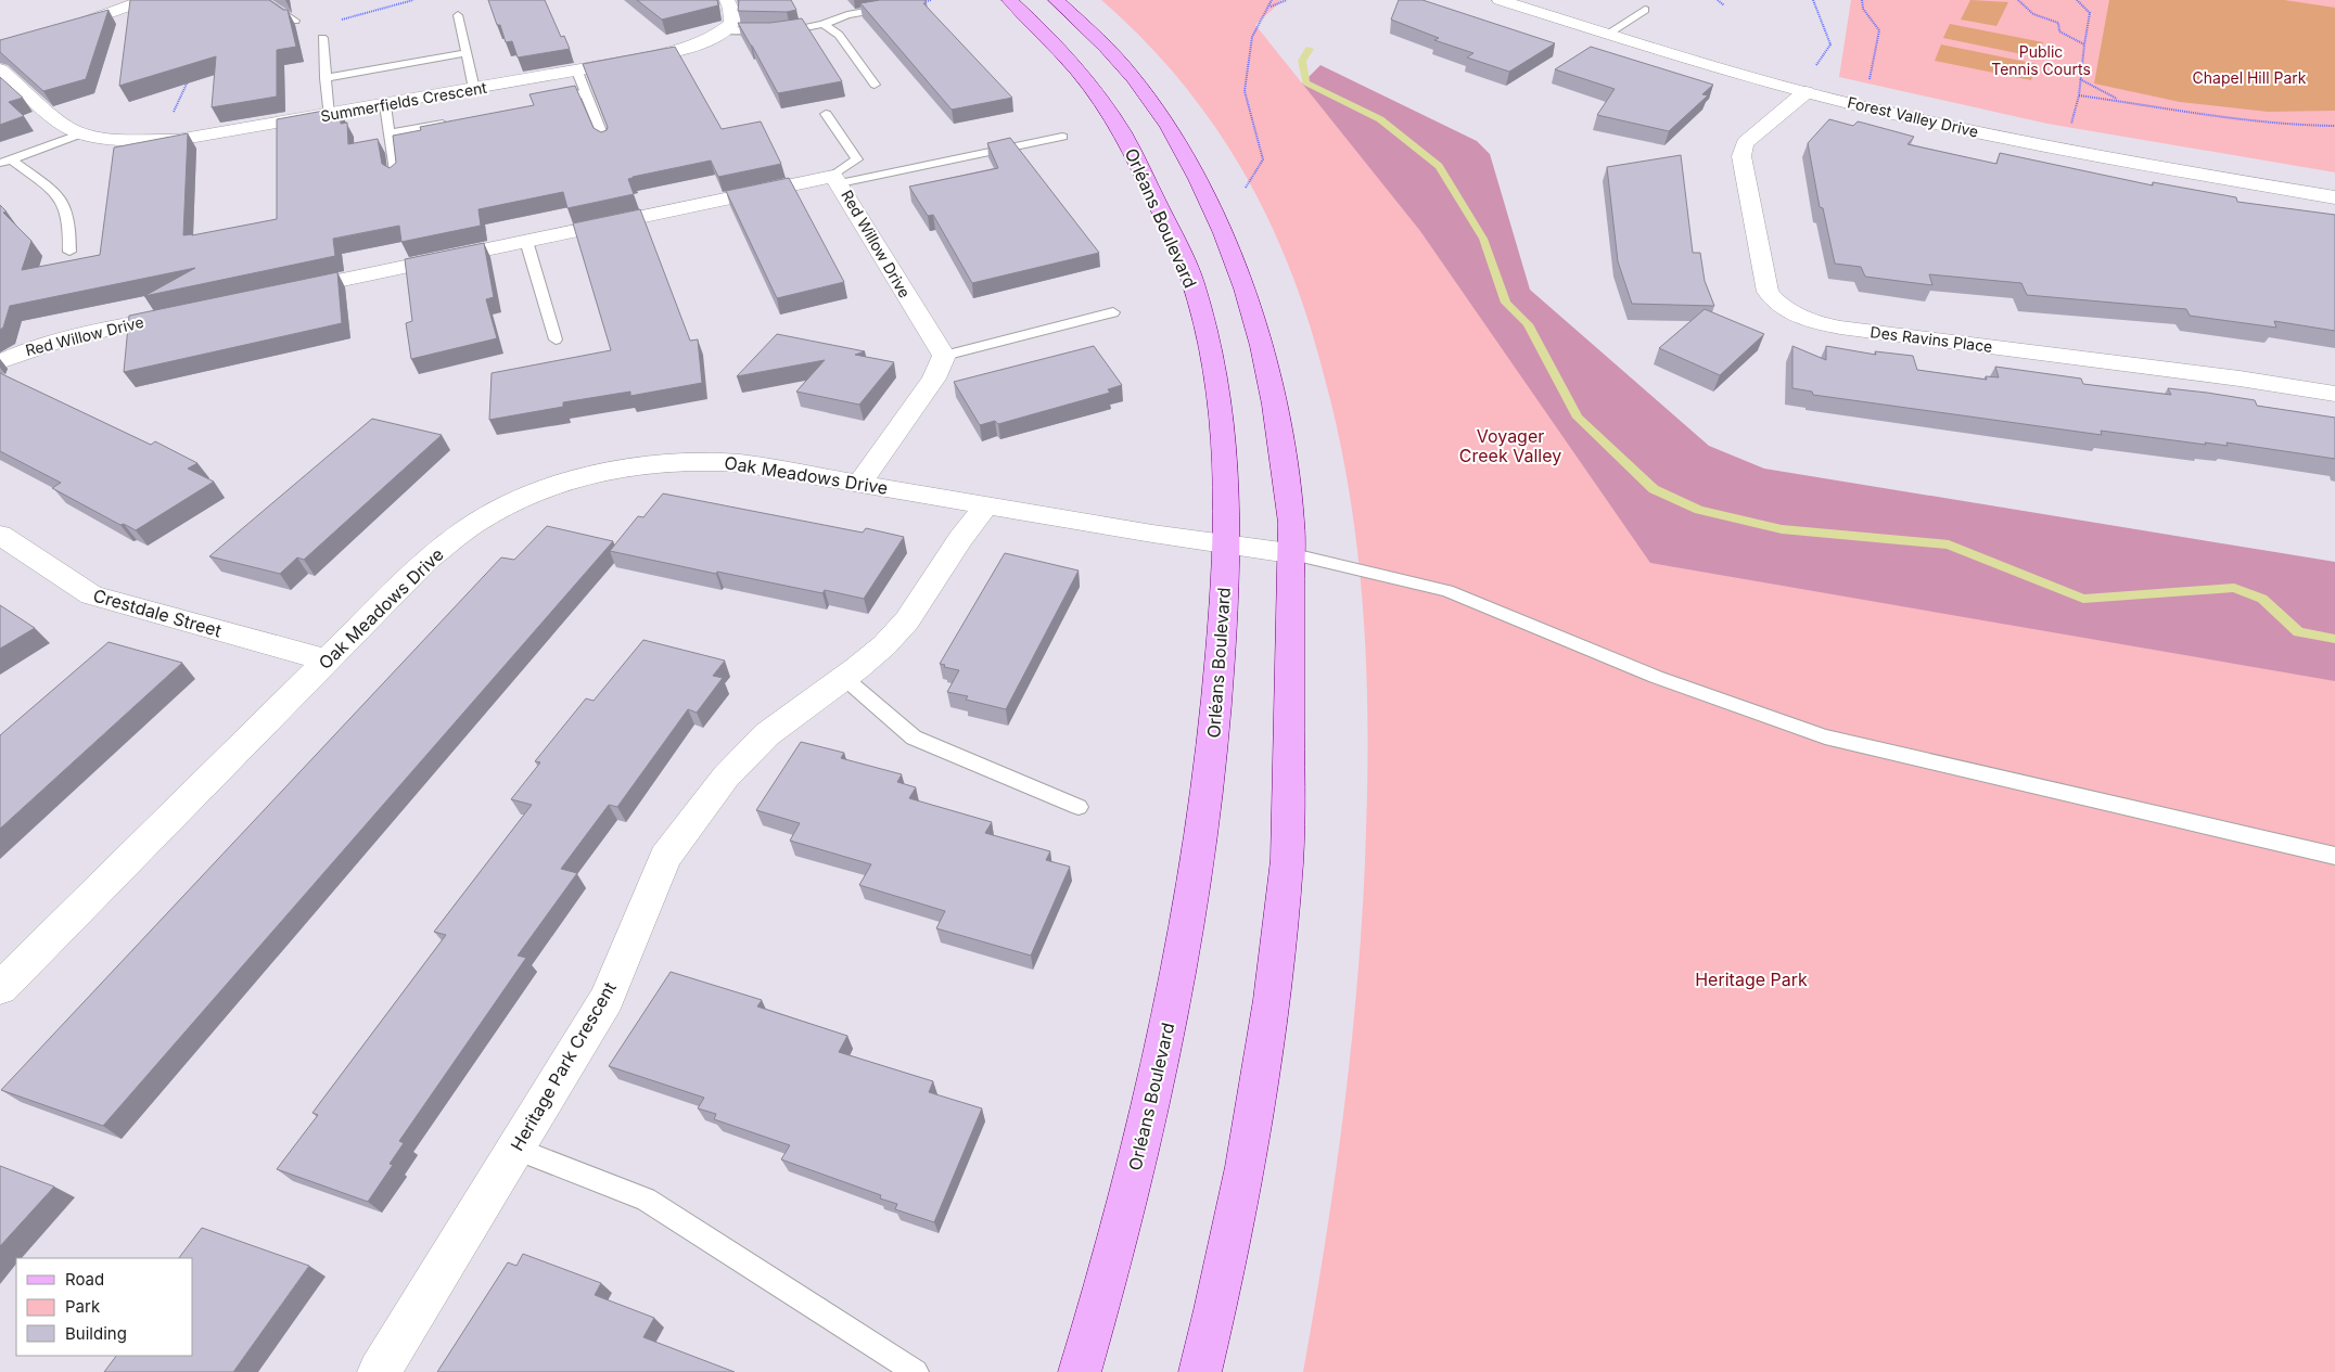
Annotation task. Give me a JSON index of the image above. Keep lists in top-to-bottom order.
{
  "streets": {
    "main road": ["Orléans Boulevard"],
    "street": [
      "Summerfields Crescent",
      "Forest Valley Drive",
      "Red Willow Drive",
      "Des Ravins Place",
      "Oak Meadows Drive",
      "Crestdale Street",
      "Heritage Park Crescent"
    ]
  },
  "crossings": [
    ["Forest Valley Drive", "Des Ravins Place"],
    ["Orléans Boulevard", "Oak Meadows Drive"],
    ["Oak Meadows Drive", "Crestdale Street"],
    ["Oak Meadows Drive", "Heritage Park Crescent"]
  ],
  "parks": [
    "Public Tennis Courts",
    "Chapel Hill Park",
    "Voyager Creek Valley",
    "Heritage Park"
  ],
  "legend": ["Road", "Park", "Building"]
}
